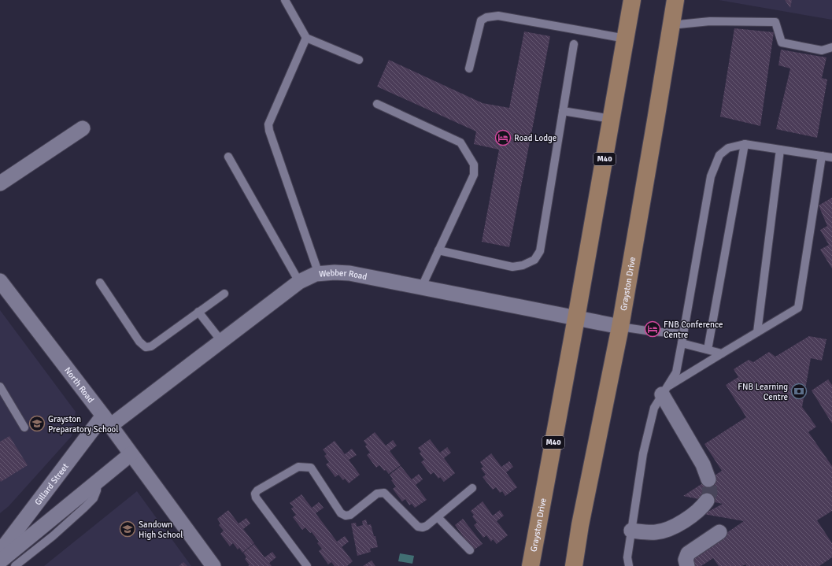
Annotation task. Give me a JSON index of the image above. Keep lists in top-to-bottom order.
{
  "streets": {
    "main road": ["M40", "Grayston Drive"],
    "street": ["Webber Road", "North Road", "Gillard Street"]
  },
  "crossings": [
    ["Webber Road", "Grayston Drive"],
    ["Webber Road", "North Road"],
    ["Webber Road", "Gillard Street"],
    ["North Road", "Gillard Street"]
  ],
  "places": {
    "hotel": ["Road Lodge", "FNB Conference Centre"],
    "bank": ["FNB Learning Centre"],
    "school or university": ["Grayston Preparatory School", "Sandown High School"]
  }
}
